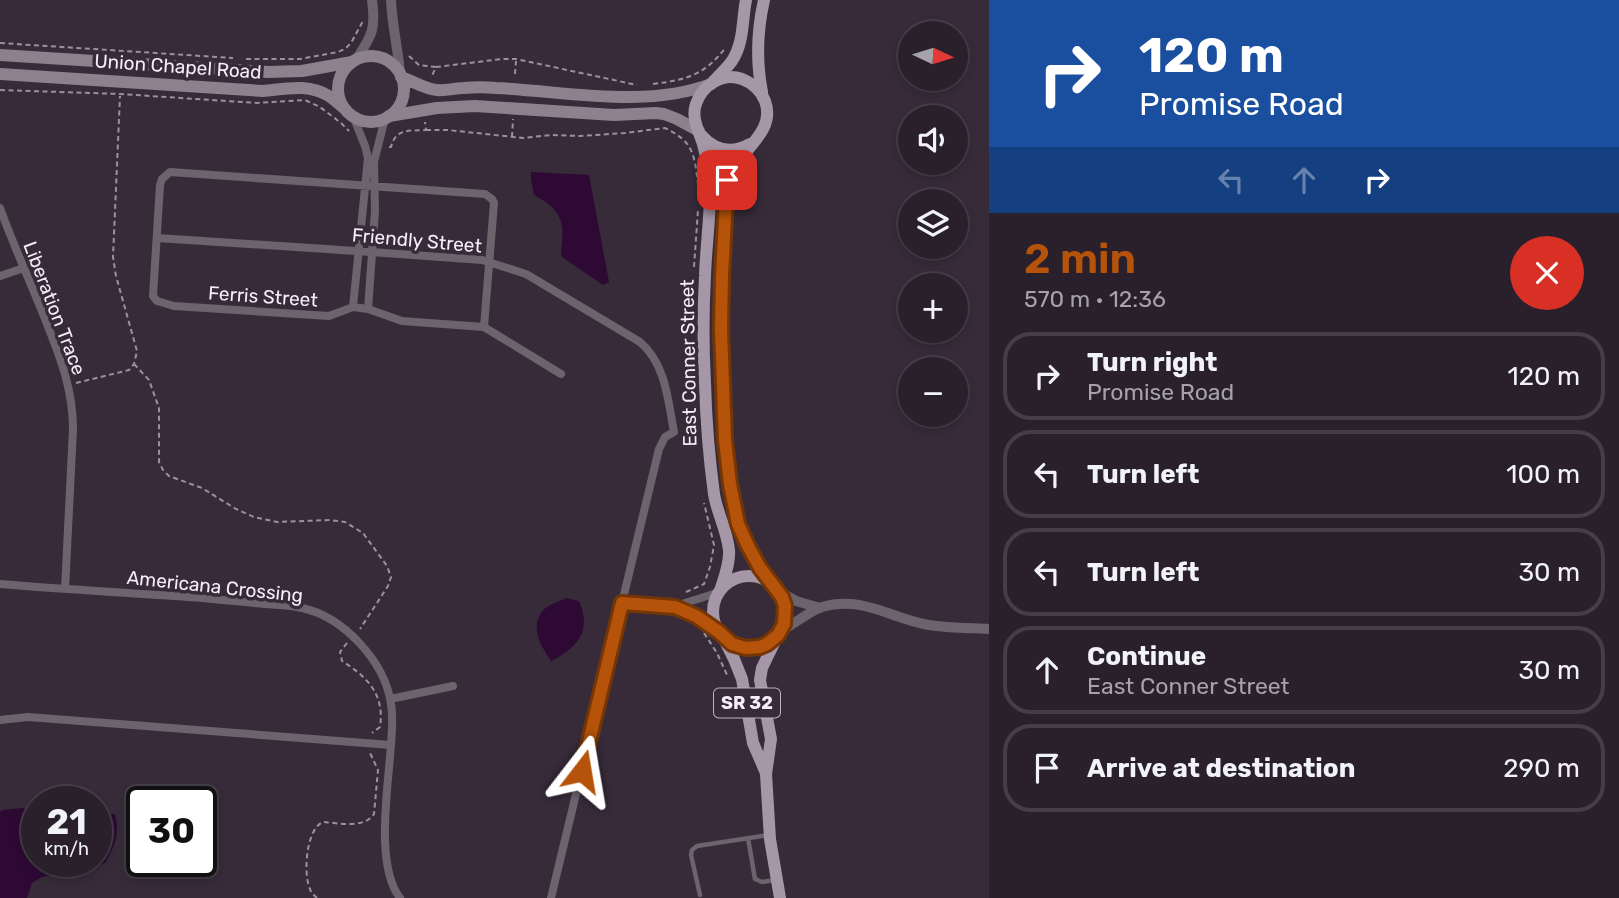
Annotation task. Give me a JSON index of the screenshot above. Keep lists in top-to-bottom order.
{
  "streets": {
    "main road": ["Union Chapel Road", "East Conner Street", "SR 32"],
    "street": [
      "Friendly Street",
      "Ferris Street",
      "Liberation Trace",
      "Americana Crossing"
    ]
  },
  "crossings": [
    ["Friendly Street", "Ferris Street"],
    ["Friendly Street", "East Conner Street"],
    ["Liberation Trace", "Americana Crossing"],
    ["East Conner Street", "SR 32"]
  ],
  "north": "right",
  "page": {
    "turn": ["120 m", "Promise Road"],
    "map_buttons": ["+", "−"],
    "heading": ["2 min", "570 m · 12:36"],
    "list": [
      {
        "name": "Turn right",
        "note": "Promise Road",
        "value": "120 m"
      },
      {
        "name": "Turn left",
        "value": "100 m"
      },
      {
        "name": "Turn left",
        "value": "30 m"
      },
      {
        "name": "Continue",
        "note": "East Conner Street",
        "value": "30 m"
      },
      {
        "name": "Arrive at destination",
        "value": "290 m"
      }
    ],
    "speed": "21 km/h",
    "limit": "30"
  }
}
